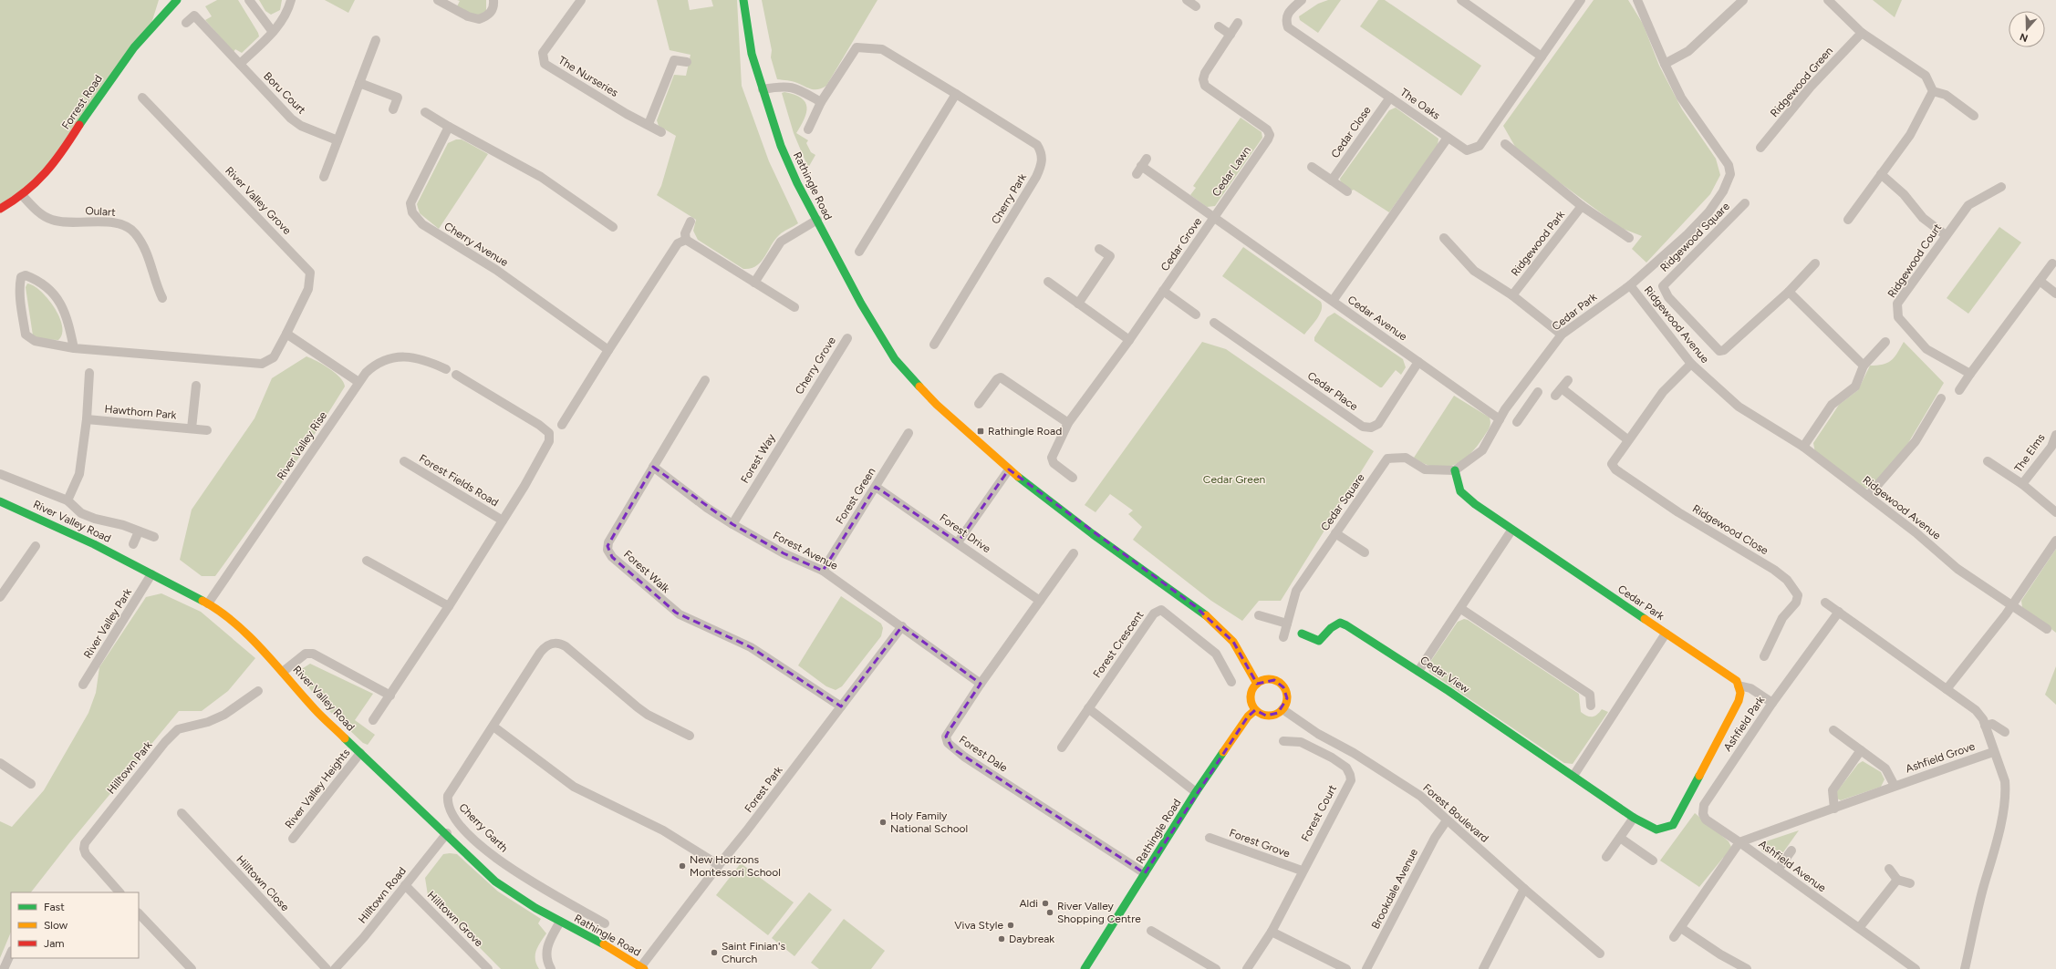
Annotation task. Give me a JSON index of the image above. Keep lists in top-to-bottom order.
{
  "streets": {
    "street": [
      "The Nurseries",
      "Ridgewood Green",
      "Boru Court",
      "Forrest Road",
      "The Oaks",
      "Cedar Close",
      "Cedar Lawn",
      "Rathingle Road",
      "Cherry Park",
      "River Valley Grove",
      "Oulart",
      "Ridgewood Square",
      "Ridgewood Park",
      "Cherry Avenue",
      "Cedar Grove",
      "Ridgewood Court",
      "Cedar Park",
      "Cedar Avenue",
      "Ridgewood Avenue",
      "Cherry Grove",
      "Cedar Place",
      "Hawthorn Park",
      "River Valley Rise",
      "The Elms",
      "Forest Way",
      "Forest Fields Road",
      "Forest Green",
      "Cedar Square",
      "River Valley Road",
      "Ridgewood Close",
      "Forest Drive",
      "Forest Avenue",
      "Forest Walk",
      "River Valley Park",
      "Forest Crescent",
      "Cedar View",
      "Ashfield Park",
      "Forest Dale",
      "Ashfield Grove",
      "Hilltown Park",
      "River Valley Heights",
      "Forest Park",
      "Forest Court",
      "Forest Boulevard",
      "Cherry Garth",
      "Forest Grove",
      "Ashfield Avenue",
      "Hilltown Close",
      "Brookdale Avenue",
      "Hilltown Road",
      "Hilltown Grove"
    ]
  },
  "crossings": [
    ["Forrest Road", "Oulart"],
    ["The Oaks", "Cedar Close"],
    ["The Oaks", "Cedar Avenue"],
    ["Cedar Lawn", "Cedar Grove"],
    ["Rathingle Road", "River Valley Road"],
    ["Rathingle Road", "Forest Dale"],
    ["Rathingle Road", "Forest Park"],
    ["Rathingle Road", "Forest Boulevard"],
    ["Cedar Park", "Cedar Avenue"],
    ["Cedar Park", "Ridgewood Avenue"],
    ["Cedar Park", "Cedar Square"],
    ["Cedar Avenue", "Cedar Place"],
    ["Ridgewood Avenue", "Ridgewood Close"],
    ["Cherry Grove", "Forest Way"],
    ["River Valley Rise", "River Valley Road"],
    ["Forest Way", "Forest Avenue"],
    ["Forest Green", "Forest Drive"],
    ["Forest Green", "Forest Avenue"],
    ["River Valley Road", "River Valley Park"],
    ["River Valley Road", "River Valley Heights"],
    ["River Valley Road", "Hilltown Road"],
    ["Forest Drive", "Forest Dale"],
    ["Forest Avenue", "Forest Walk"],
    ["Forest Avenue", "Forest Dale"],
    ["Forest Avenue", "Forest Park"],
    ["Forest Walk", "Forest Park"],
    ["Ashfield Park", "Ashfield Grove"],
    ["Ashfield Park", "Ashfield Avenue"],
    ["Ashfield Grove", "Ashfield Avenue"],
    ["Forest Court", "Forest Grove"],
    ["Forest Boulevard", "Brookdale Avenue"],
    ["Hilltown Road", "Hilltown Grove"]
  ],
  "parks": ["Cedar Green"],
  "places": {
    "transit": ["Rathingle Road"],
    "other": [
      "Holy Family National School",
      "New Horizons Montessori School",
      "Aldi",
      "River Valley Shopping Centre",
      "Viva Style",
      "Daybreak",
      "Saint Finian's Church"
    ]
  },
  "legend": ["Fast", "Slow", "Jam"],
  "north": "bottom"
}
